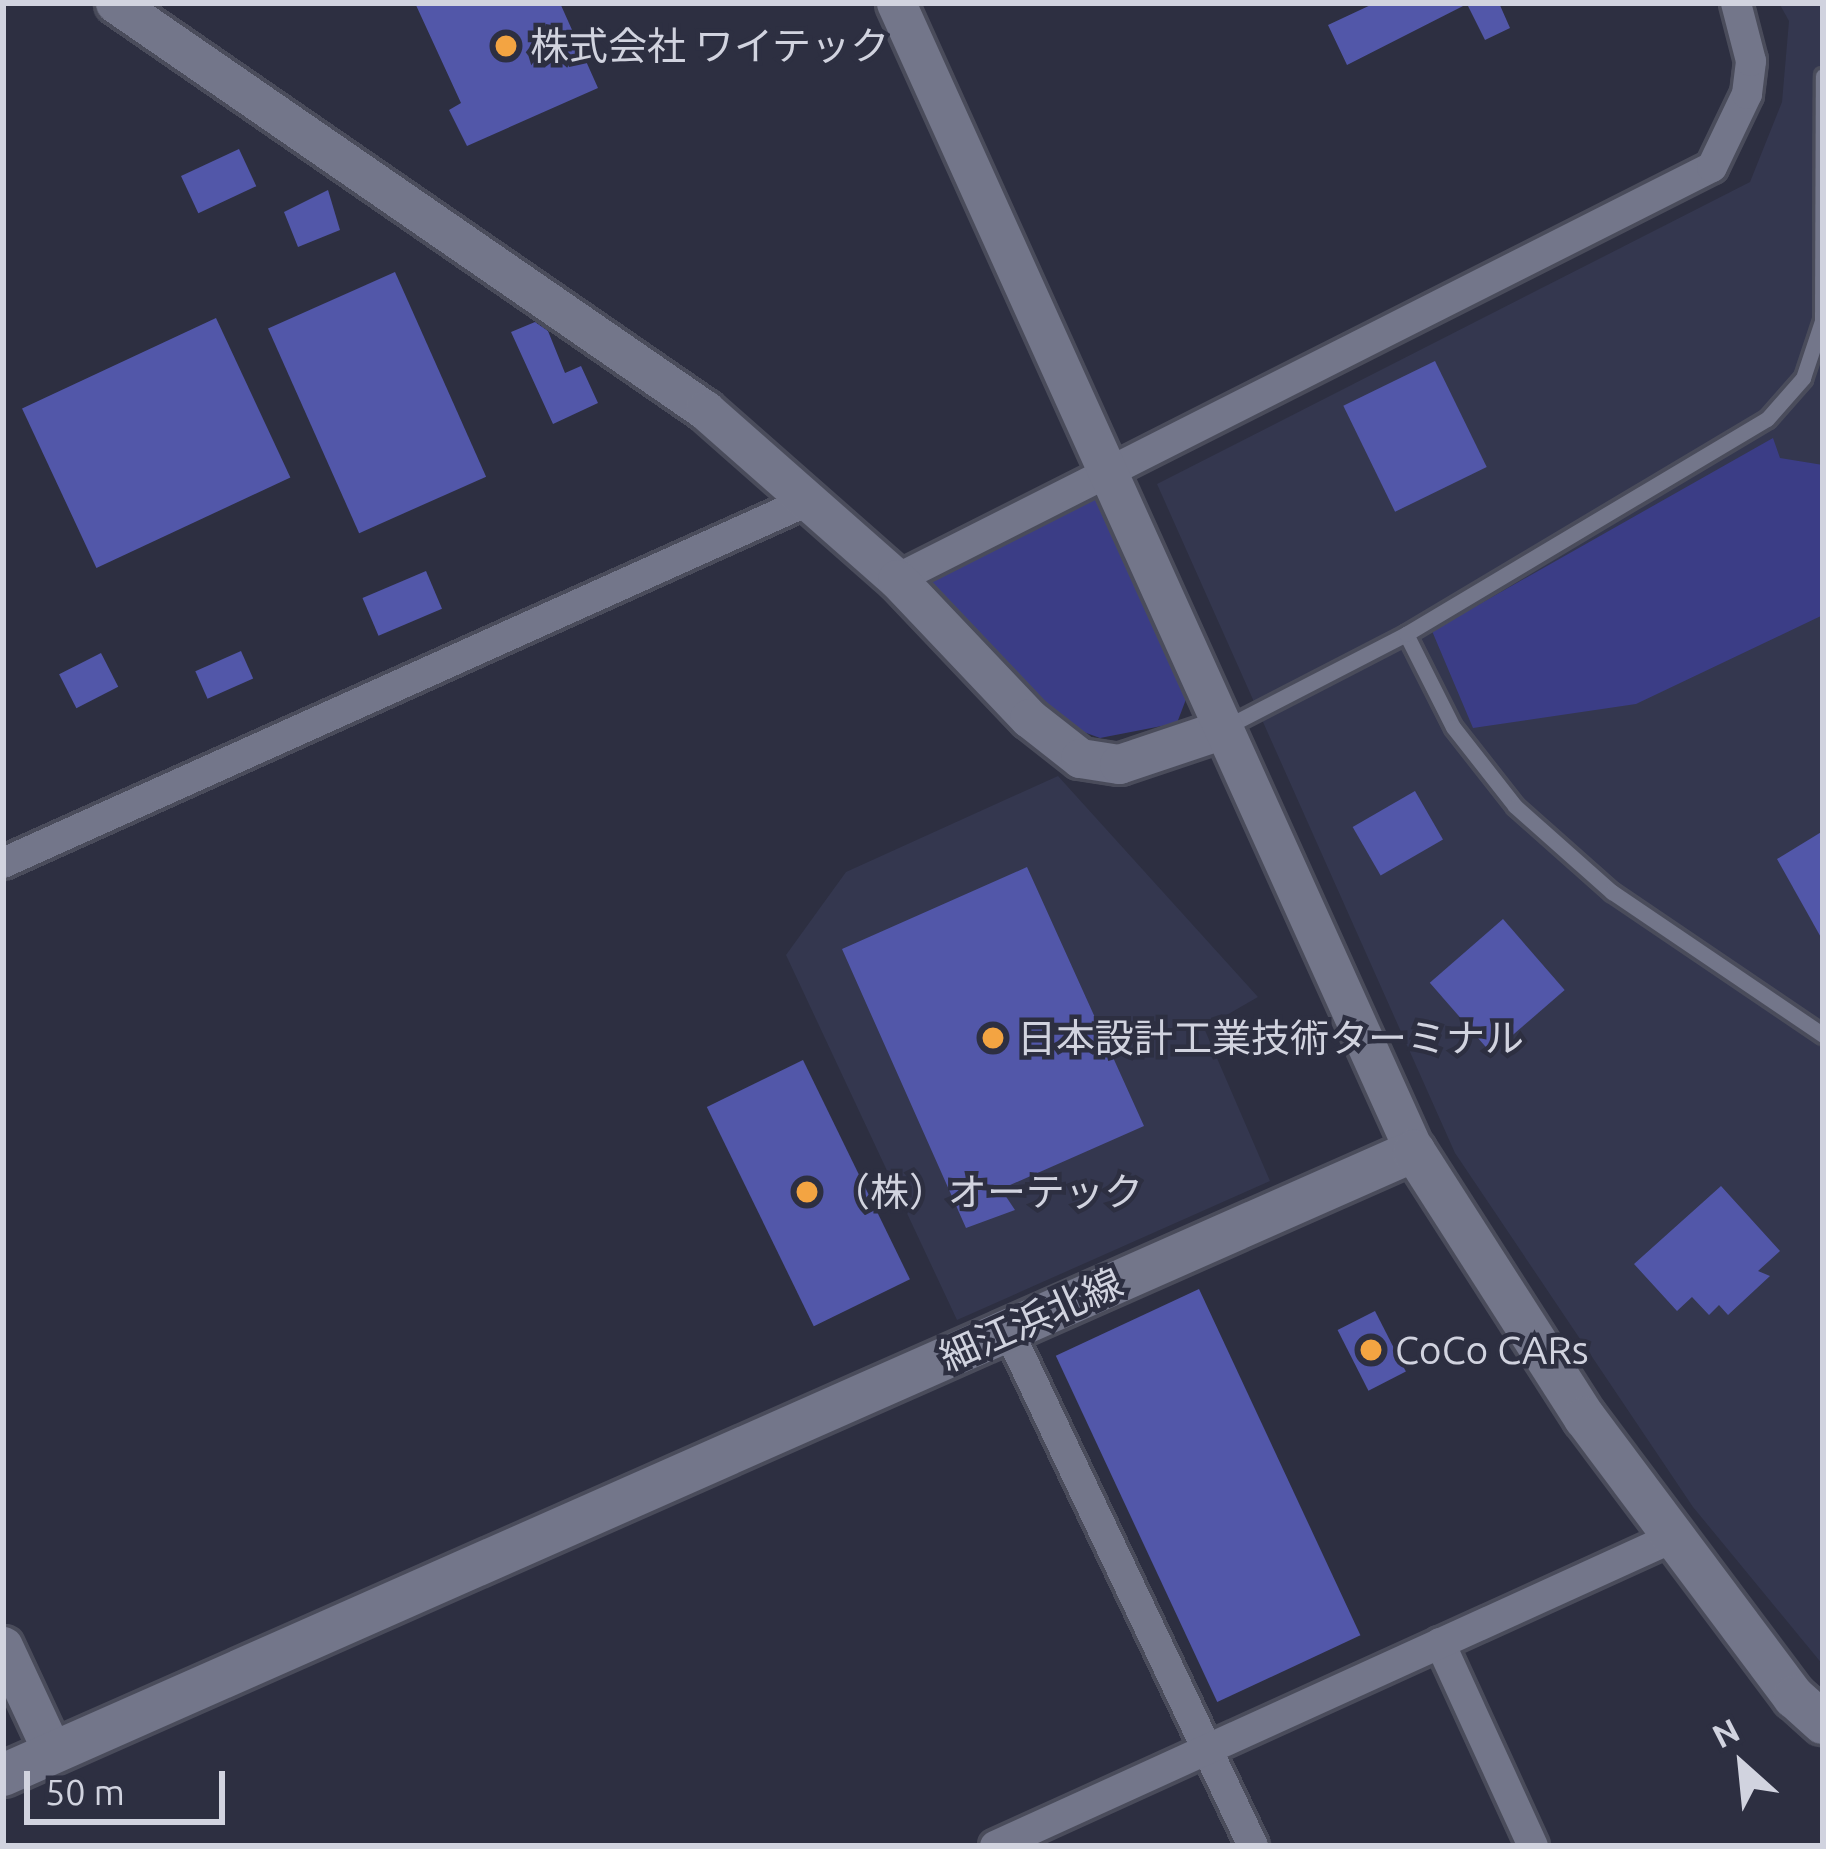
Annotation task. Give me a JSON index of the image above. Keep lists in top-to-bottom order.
{
  "streets": {
    "main road": ["細江浜北線"]
  },
  "places": [
    "株式会社 ワイテック",
    "日本設計工業技術ターミナル",
    "（株）オーテック",
    "CoCo CARs"
  ],
  "scale_bar": "50 m",
  "north": "top left"
}
